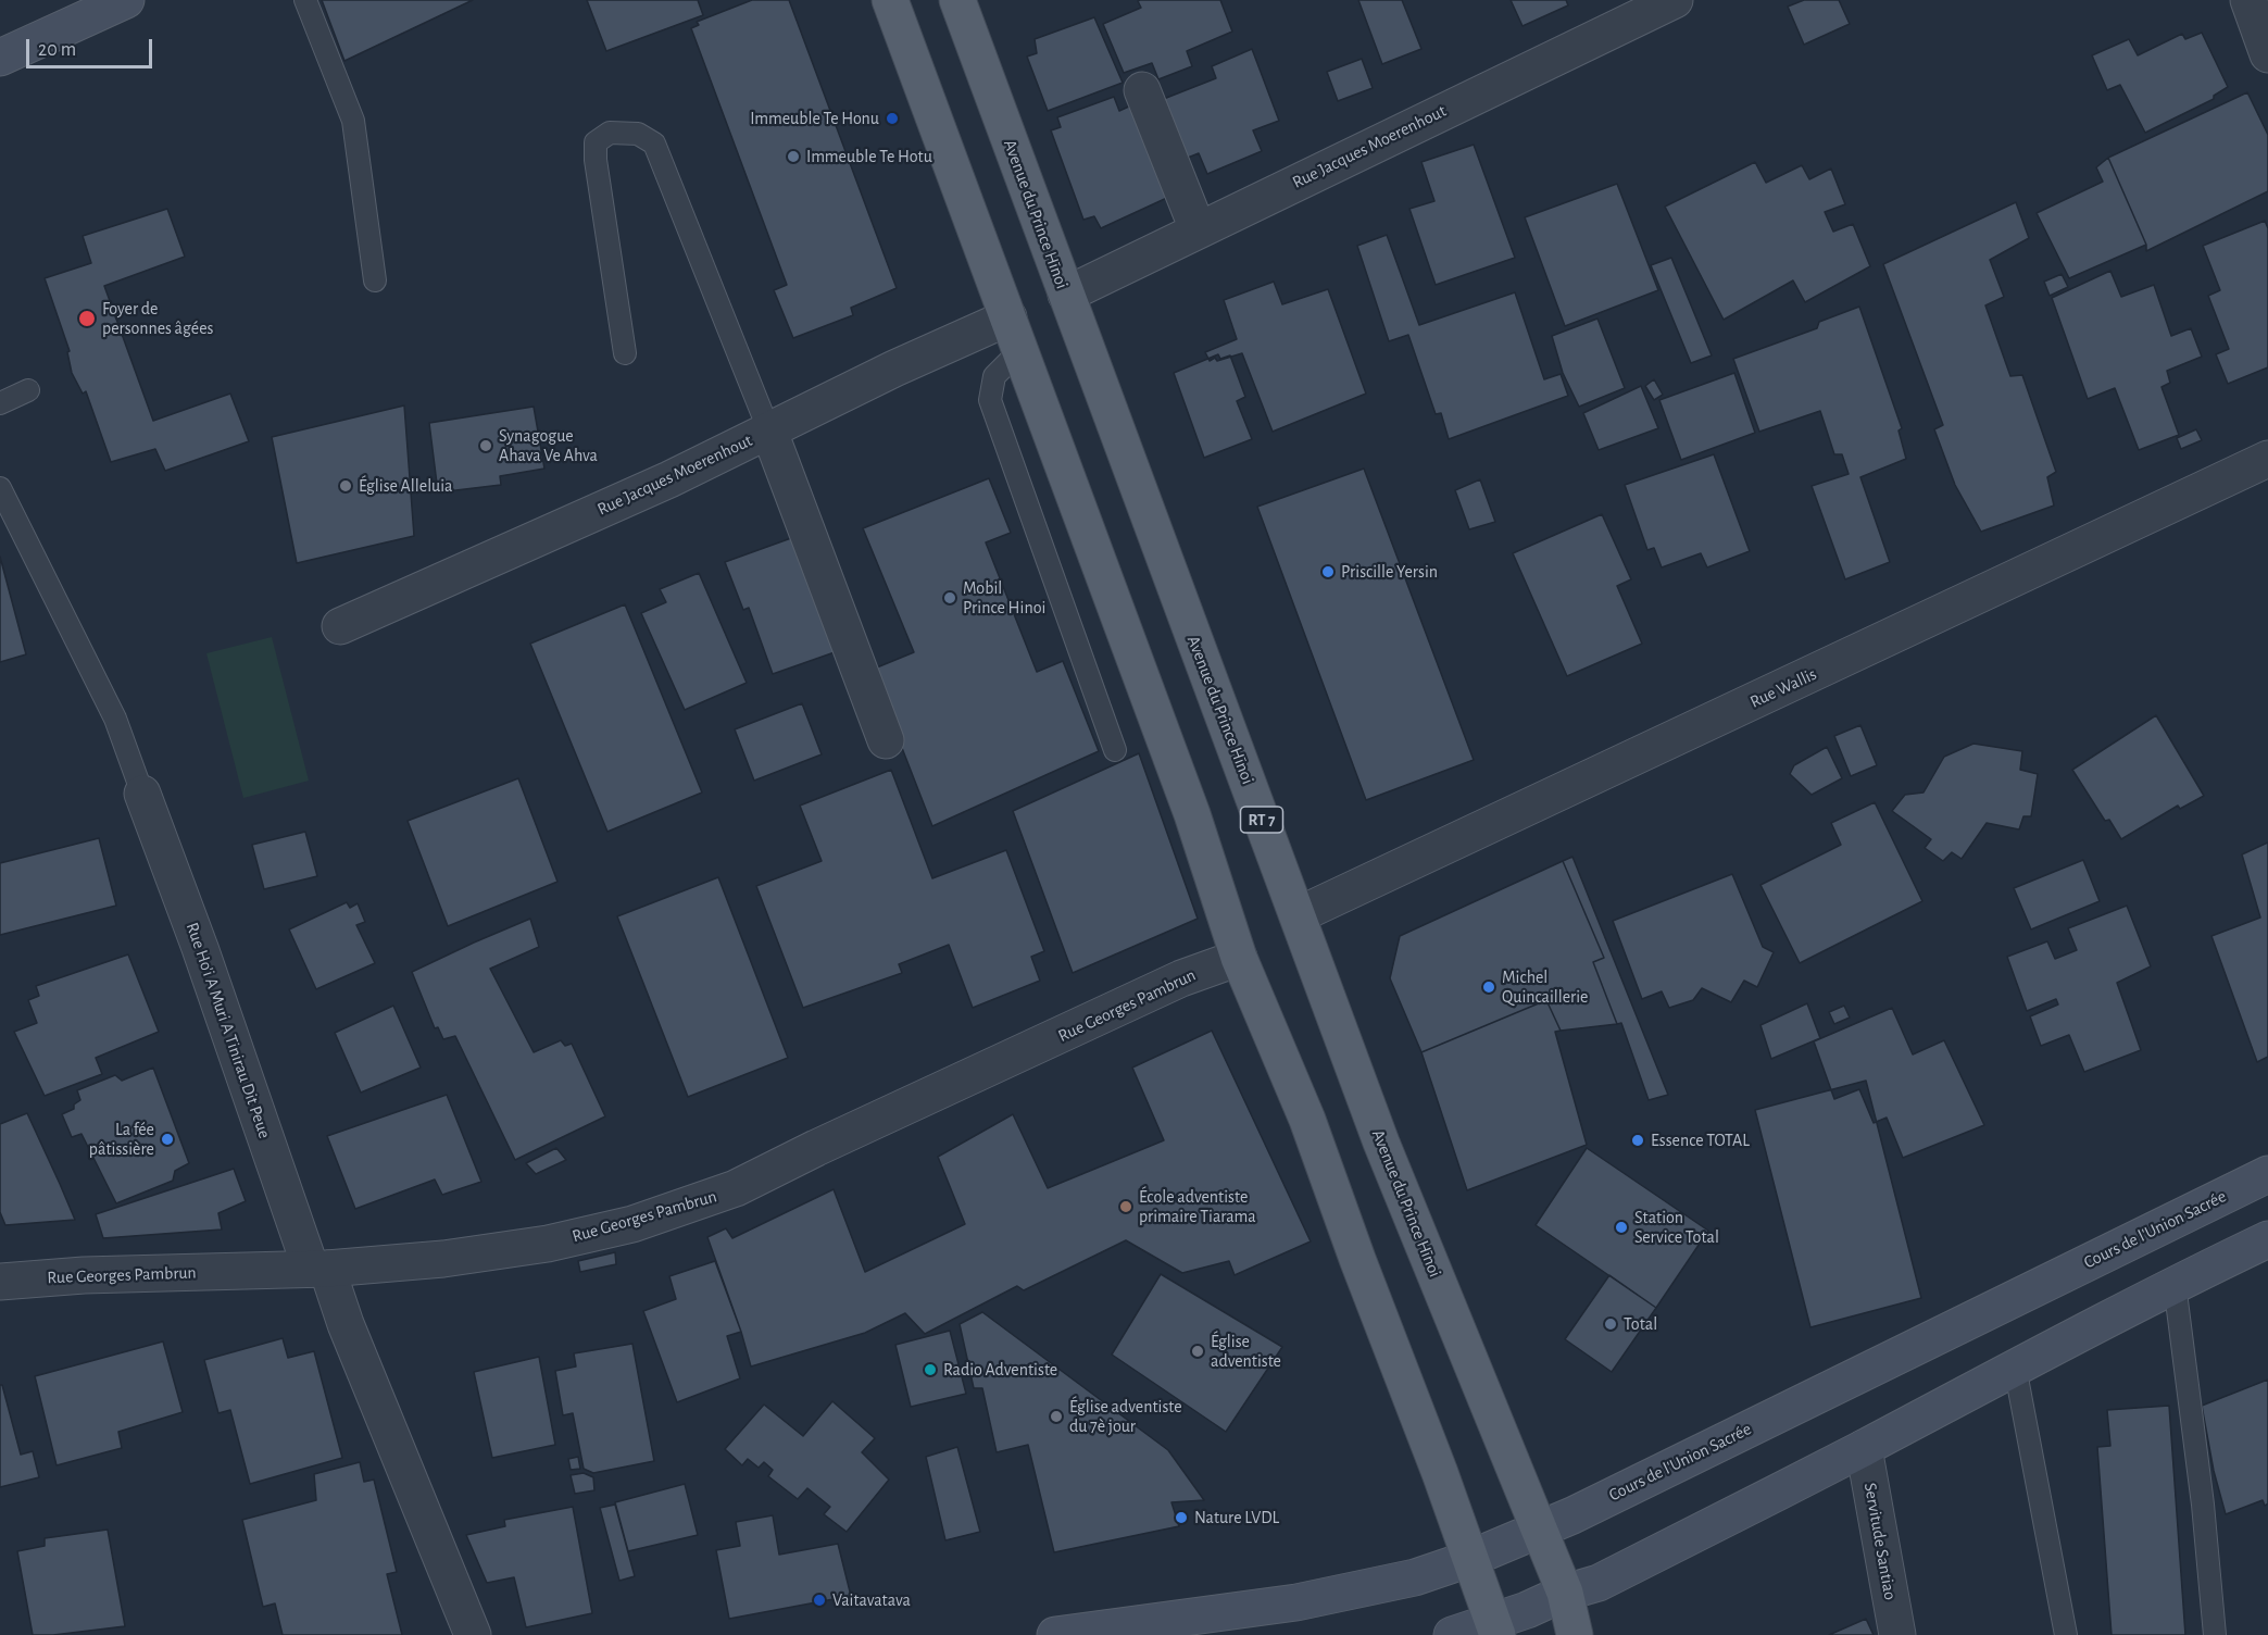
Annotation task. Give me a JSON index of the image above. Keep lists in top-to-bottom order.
{
  "streets": {
    "main road": ["Avenue du Prince Hīnoi", "RT 7", "Cours de l'Union Sacrée"],
    "street": [
      "Rue Jacques Moerenhout",
      "Rue Wallis",
      "Rue Georges Pambrun",
      "Rue Ho'i A Muri A Tinirau Dit Peue",
      "Servitude Santiao"
    ]
  },
  "crossings": [
    ["Rue Jacques Moerenhout", "Avenue du Prince Hīnoi"],
    ["Avenue du Prince Hīnoi", "Rue Wallis"],
    ["Avenue du Prince Hīnoi", "Cours de l'Union Sacrée"],
    ["Rue Georges Pambrun", "Rue Ho'i A Muri A Tinirau Dit Peue"]
  ],
  "places": [
    "Immeuble Te Honu",
    "Immeuble Te Hotu",
    "Foyer de personnes âgées",
    "Synagogue Ahava Ve Ahva",
    "Église Alleluia",
    "Priscille Yersin",
    "Mobil Prince Hinoi",
    "Michel Quincaillerie",
    "La fée pâtissière",
    "Essence TOTAL",
    "École adventiste primaire Tiarama",
    "Station Service Total",
    "Total",
    "Église adventiste",
    "Radio Adventiste",
    "Église adventiste du 7è jour",
    "Nature LVDL",
    "Vaitavatava"
  ],
  "scale_bar": "20 m"
}
